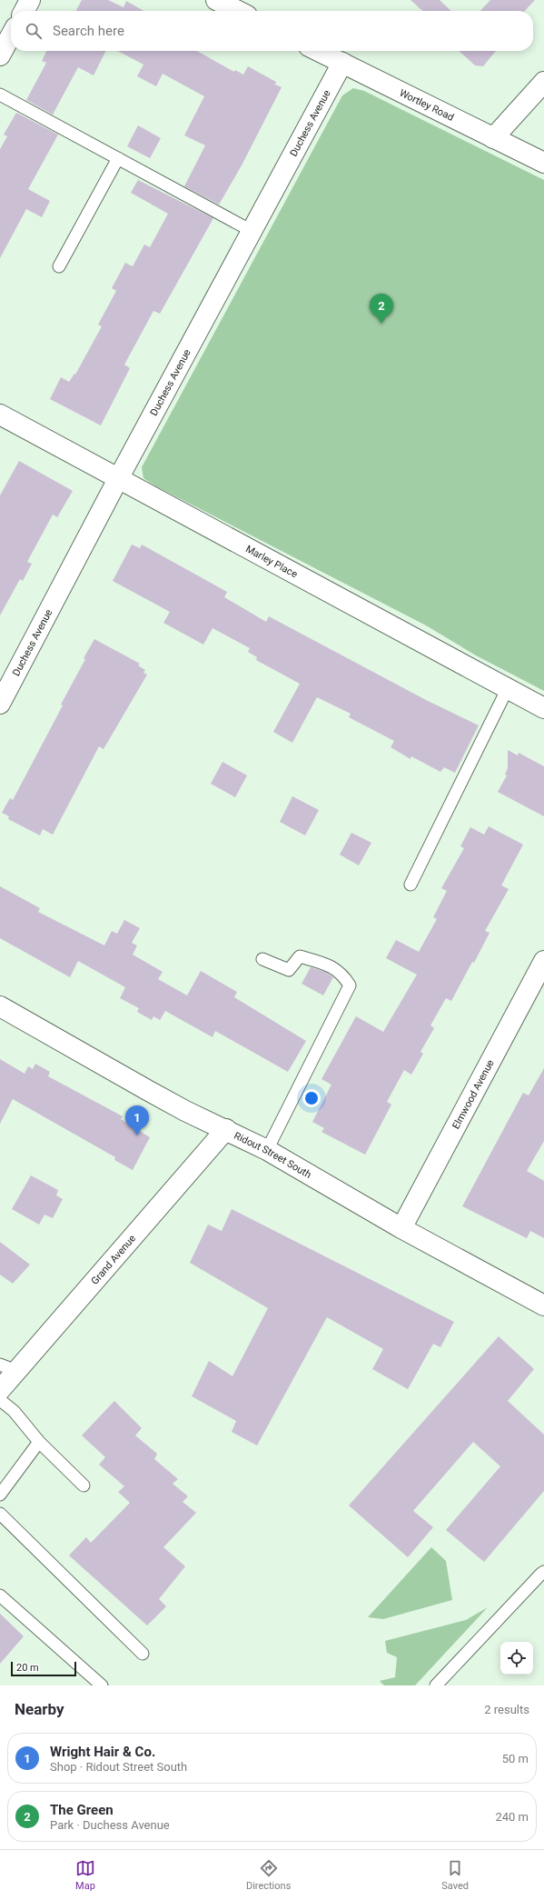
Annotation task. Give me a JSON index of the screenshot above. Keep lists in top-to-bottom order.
{
  "streets": {
    "street": [
      "Wortley Road",
      "Duchess Avenue",
      "Marley Place",
      "Elmwood Avenue",
      "Ridout Street South",
      "Grand Avenue"
    ]
  },
  "crossings": [
    ["Wortley Road", "Duchess Avenue"],
    ["Duchess Avenue", "Marley Place"],
    ["Elmwood Avenue", "Ridout Street South"],
    ["Ridout Street South", "Grand Avenue"]
  ],
  "scale_bar": "20 m",
  "page": {
    "search": "Search here",
    "pins": ["2", "1"],
    "scale": "20 m",
    "heading": ["Nearby", "2 results"],
    "list": [
      {
        "mark": "1",
        "name": "Wright Hair & Co.",
        "note": "Shop · Ridout Street South",
        "value": "50 m"
      },
      {
        "mark": "2",
        "name": "The Green",
        "note": "Park · Duchess Avenue",
        "value": "240 m"
      }
    ],
    "nav": ["Map", "Directions", "Saved"]
  }
}
